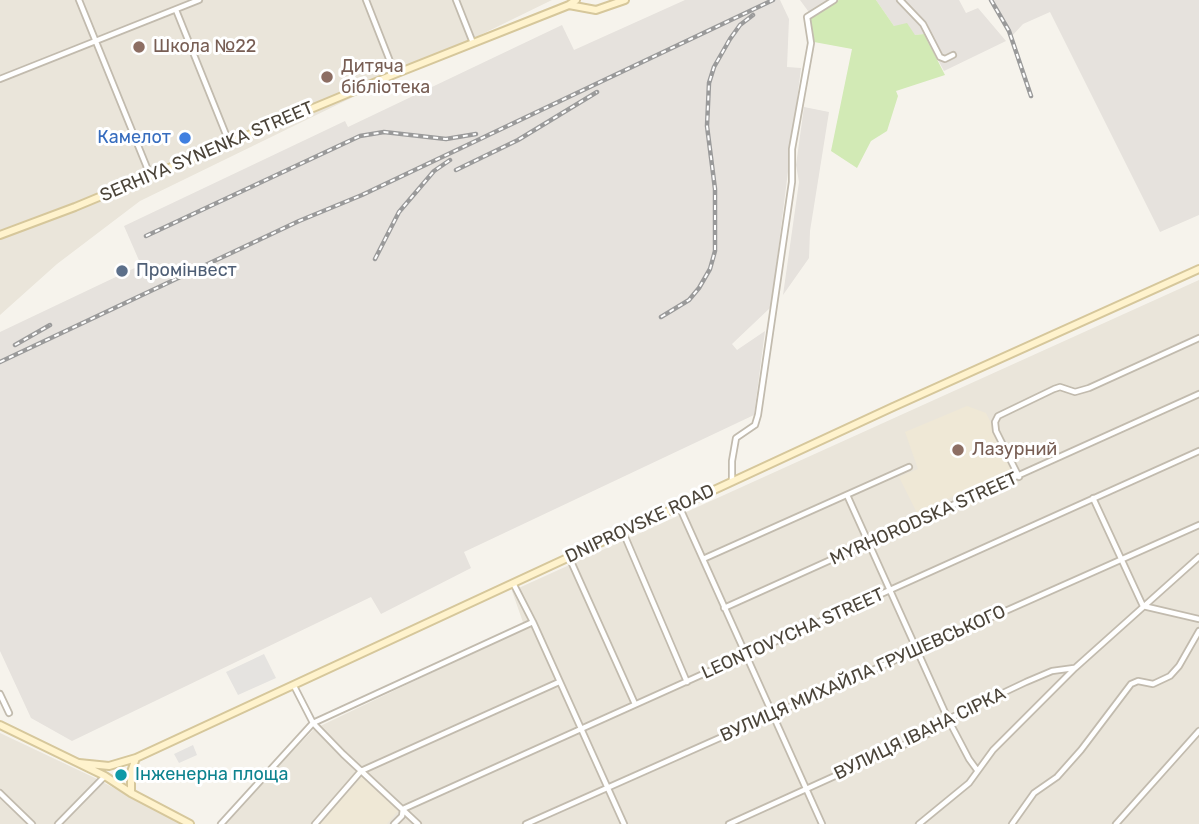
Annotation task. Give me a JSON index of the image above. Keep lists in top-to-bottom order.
{
  "streets": {
    "street": [
      "SERHIYA SYNENKA STREET",
      "MYRHORODSKA STREET",
      "DNIPROVSKE ROAD",
      "LEONTOVYCHA STREET",
      "ВУЛИЦЯ МИХАЙЛА ГРУШЕВСЬКОГО",
      "ВУЛИЦЯ ІВАНА СІРКА"
    ]
  },
  "places": [
    "Школа №22",
    "Дитяча бібліотека",
    "Камелот",
    "Промінвест",
    "Лазурний",
    "Інженерна площа"
  ]
}
